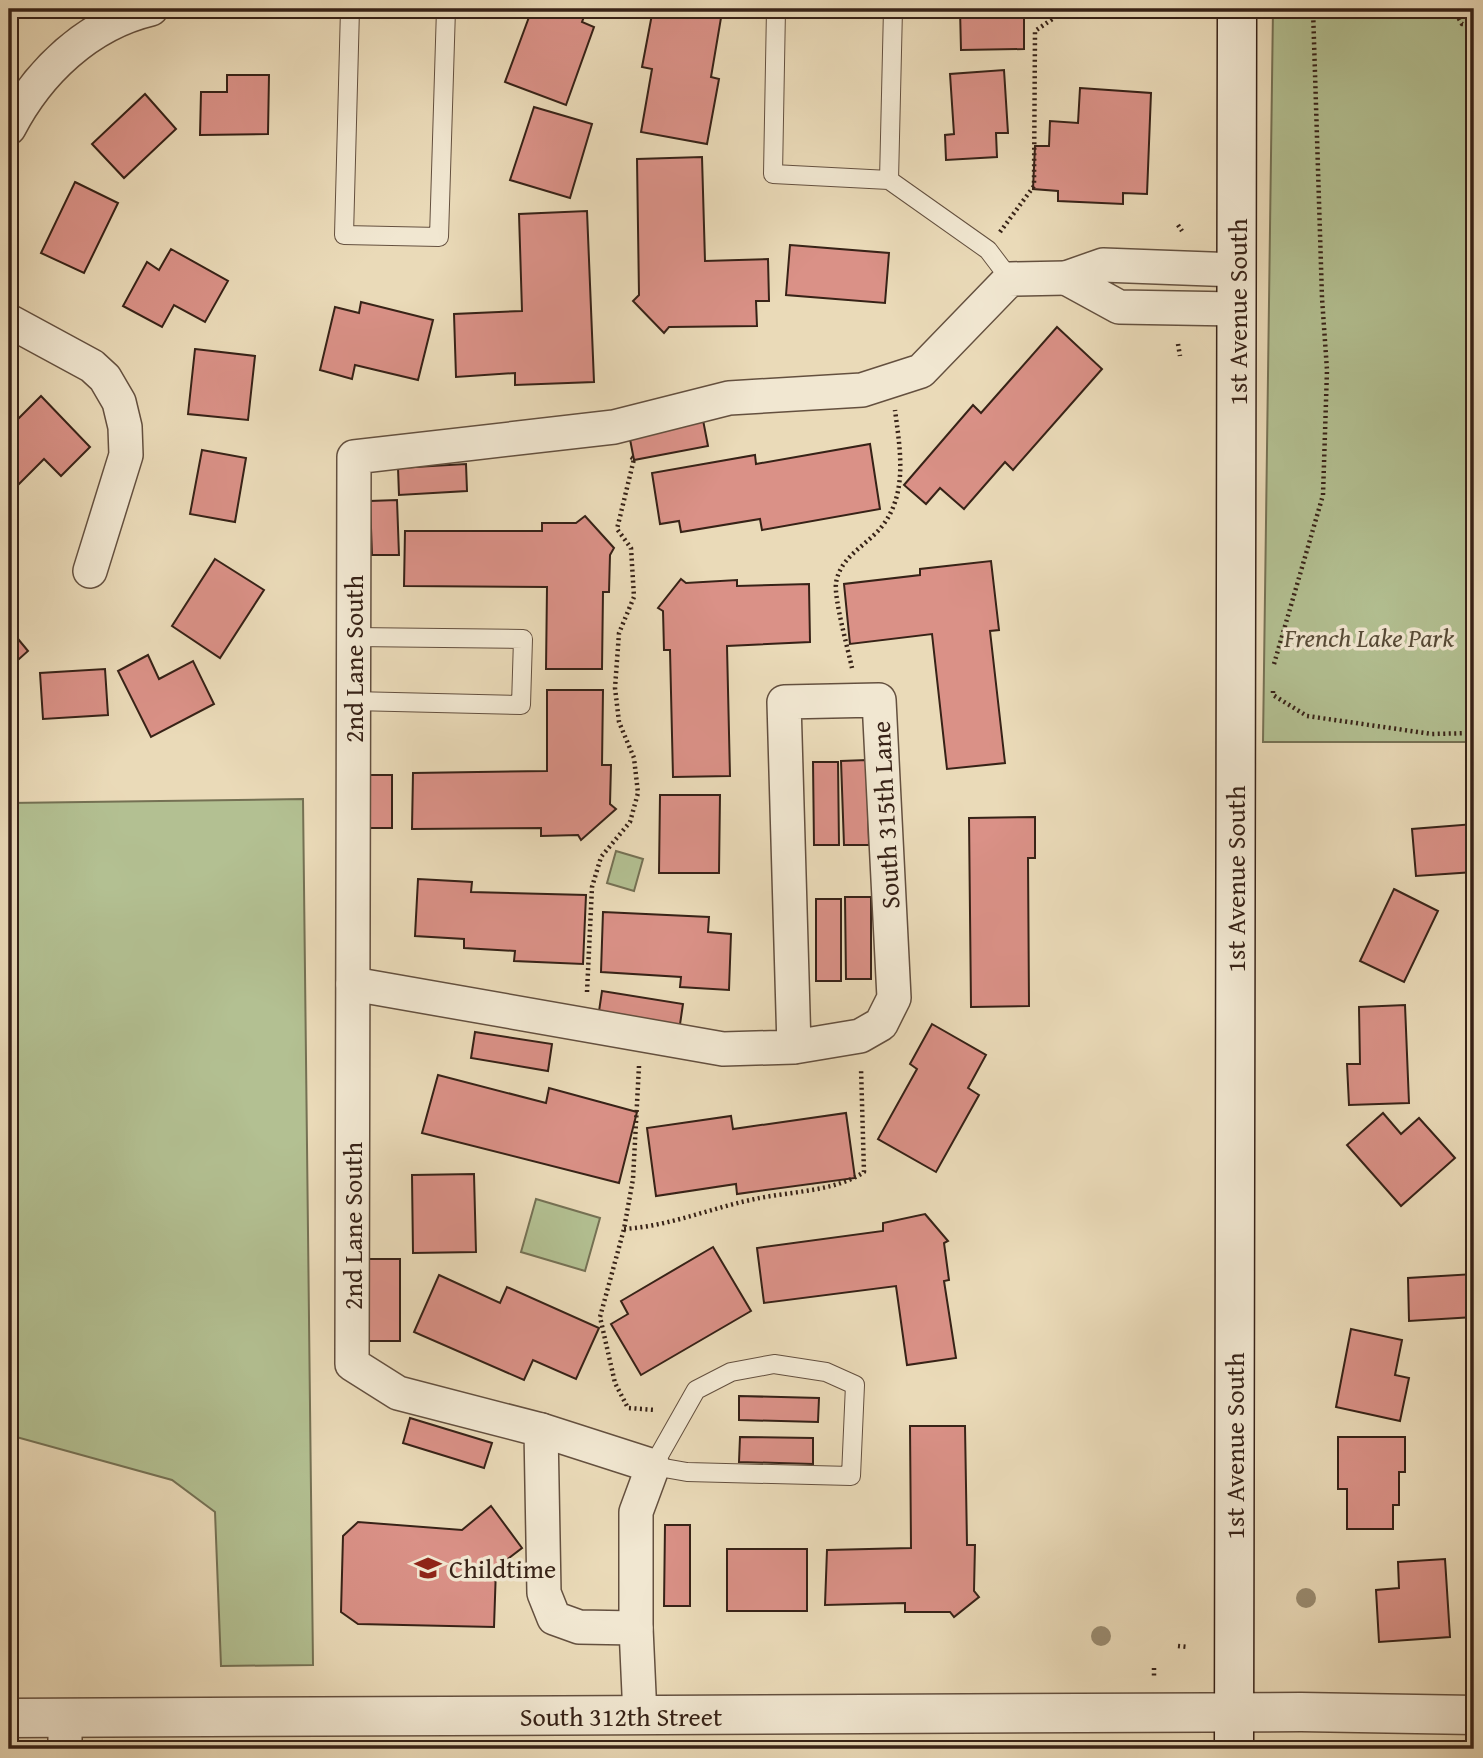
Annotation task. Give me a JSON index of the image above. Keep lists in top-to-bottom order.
{
  "streets": {
    "main road": ["1st Avenue South", "South 312th Street"],
    "street": ["2nd Lane South", "South 315th Lane"]
  },
  "crossings": [
    ["1st Avenue South", "South 312th Street"]
  ],
  "parks": ["French Lake Park"],
  "places": {
    "school or university": ["Childtime"]
  }
}
